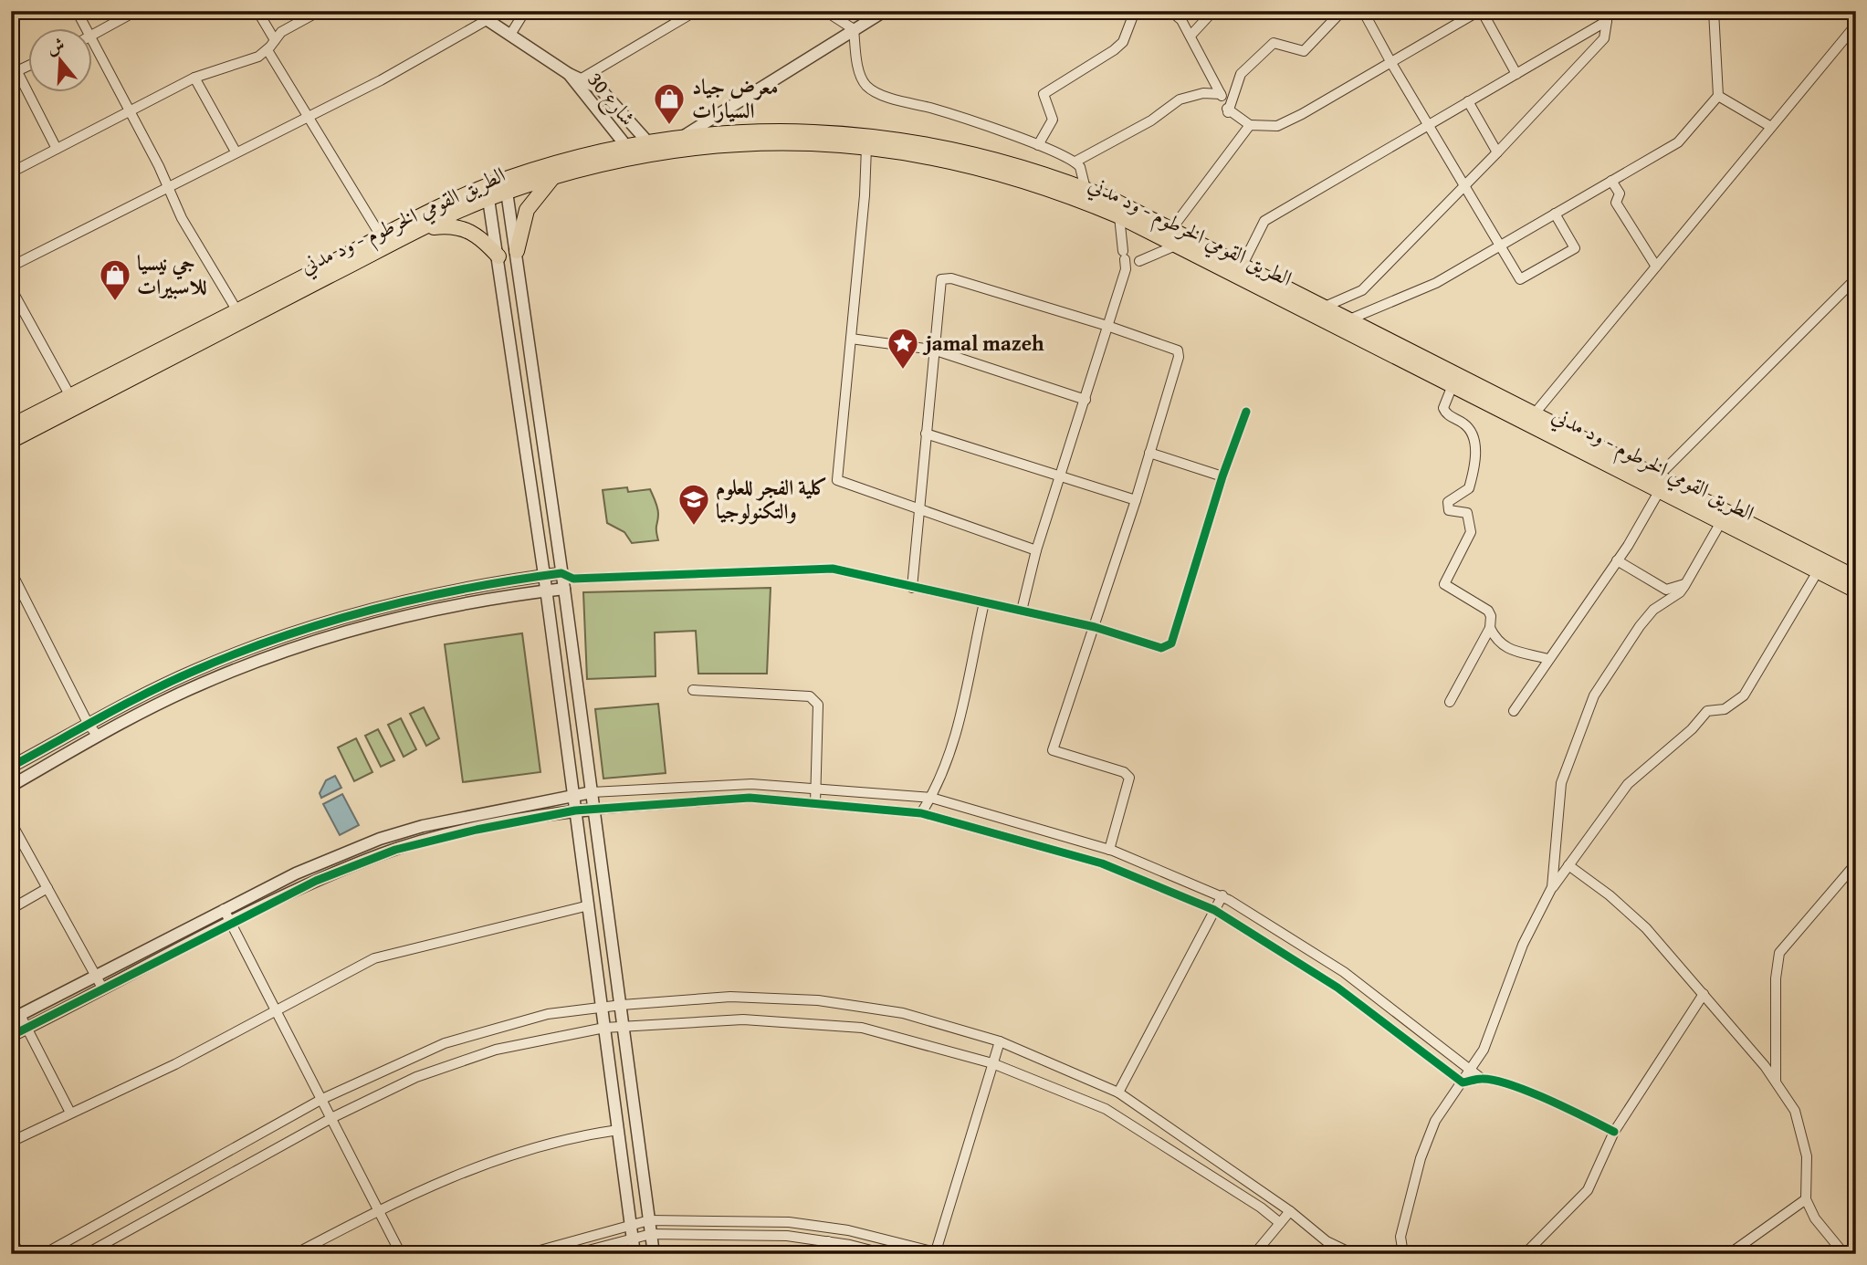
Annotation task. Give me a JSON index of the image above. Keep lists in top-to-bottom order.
{
  "streets": {
    "highway": ["الطريق القومي الخرطوم - ود مدني"],
    "street": ["شارع 30"]
  },
  "crossings": [
    ["شارع 30", "الطريق القومي الخرطوم - ود مدني"]
  ],
  "places": {
    "shop": ["معرض جياد السيارات", "جي نيسيا للاسبيرات"],
    "place": ["jamal mazeh"],
    "school or university": ["كلية الفجر للعلوم والتكنولوجيا"]
  },
  "north": "top"
}
